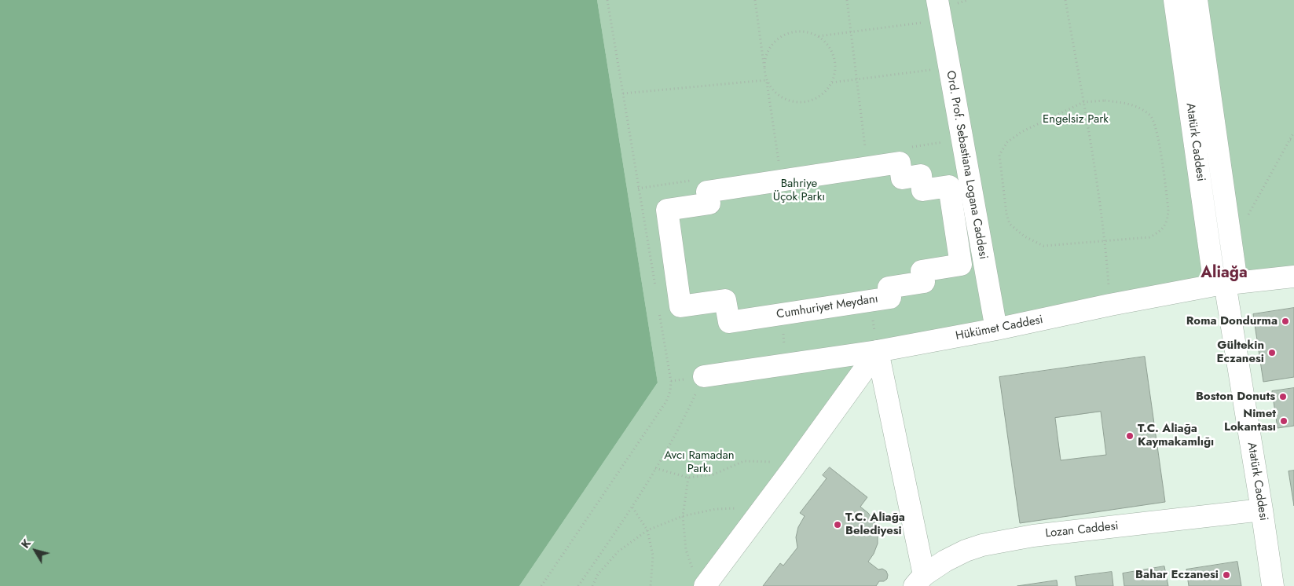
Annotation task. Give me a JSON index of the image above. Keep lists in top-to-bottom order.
{
  "streets": {
    "street": [
      "Atatürk Caddesi",
      "Ord. Prof. Sebastiana Logana Caddesi",
      "Cumhuriyet Meydanı",
      "Hükümet Caddesi",
      "Lozan Caddesi"
    ]
  },
  "crossings": [
    ["Atatürk Caddesi", "Hükümet Caddesi"],
    ["Atatürk Caddesi", "Lozan Caddesi"],
    ["Ord. Prof. Sebastiana Logana Caddesi", "Hükümet Caddesi"]
  ],
  "districts": ["Aliağa"],
  "parks": ["Engelsiz Park", "Bahriye Üçok Parkı", "Avcı Ramadan Parkı"],
  "places": [
    "Roma Dondurma",
    "Gültekin Eczanesi",
    "Boston Donuts",
    "Nimet Lokantası",
    "T.C. Aliağa Kaymakamlığı",
    "T.C. Aliağa Belediyesi",
    "Bahar Eczanesi"
  ],
  "north": "top left"
}
